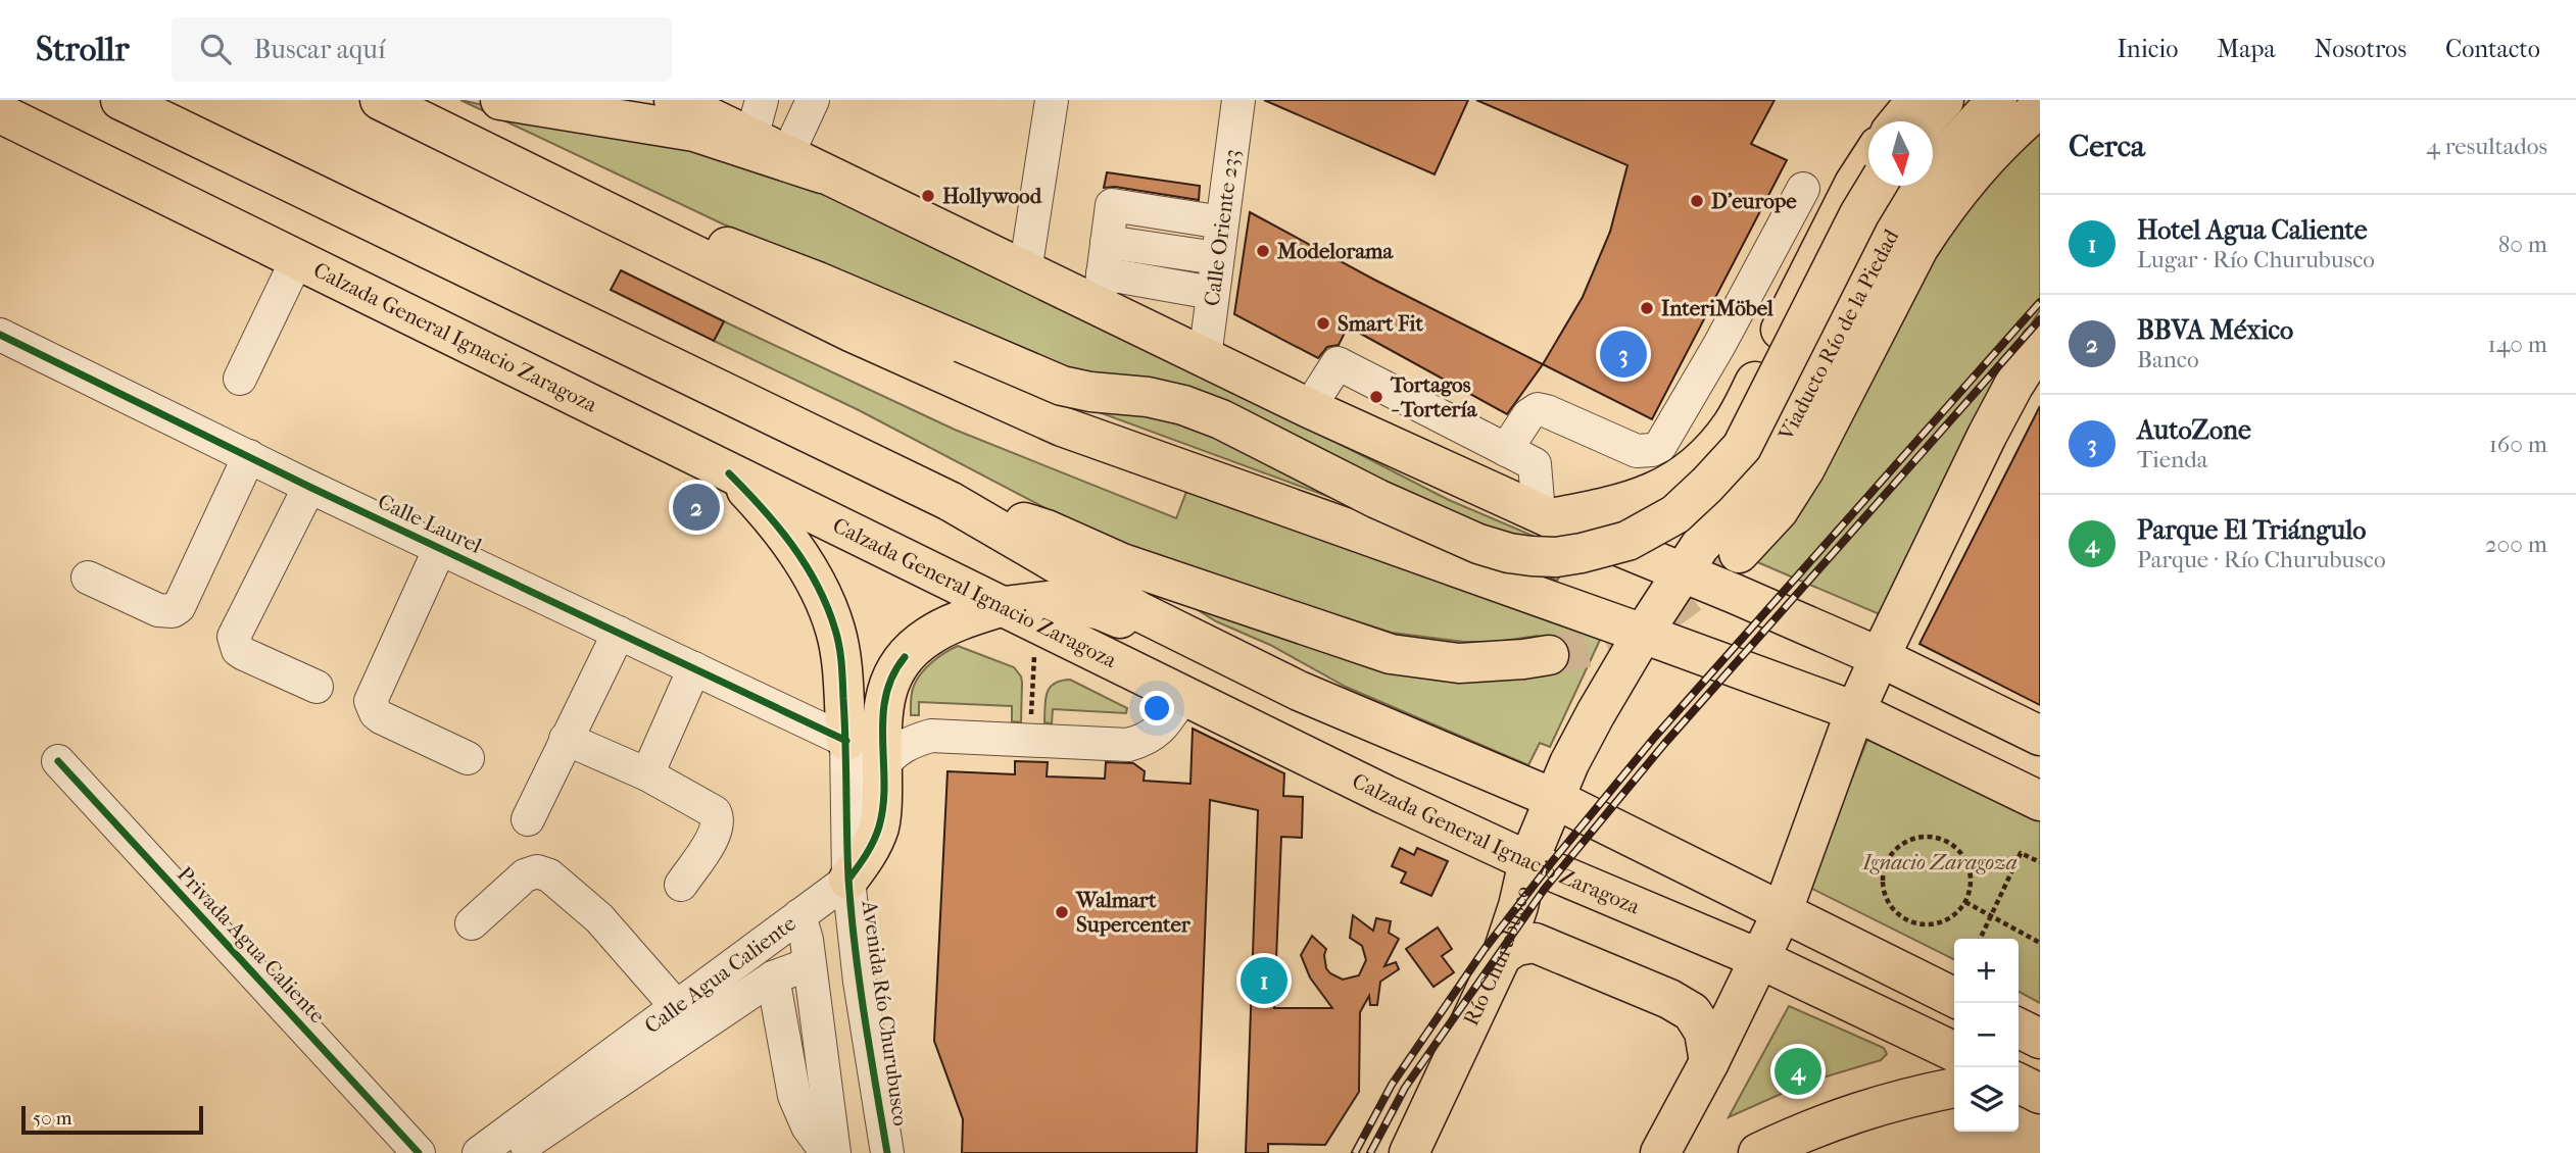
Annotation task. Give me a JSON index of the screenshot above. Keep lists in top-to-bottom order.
{
  "streets": {
    "main road": ["Viaducto Río de la Piedad", "Calzada General Ignacio Zaragoza", "Río Churubusco"],
    "street": [
      "Calle Oriente 233",
      "Calle Laurel",
      "Privada Agua Caliente",
      "Calle Agua Caliente",
      "Avenida Río Churubusco"
    ]
  },
  "crossings": [
    ["Viaducto Río de la Piedad", "Río Churubusco"],
    ["Calzada General Ignacio Zaragoza", "Río Churubusco"],
    ["Calle Agua Caliente", "Avenida Río Churubusco"]
  ],
  "parks": ["Ignacio Zaragoza"],
  "places": [
    "Hollywood",
    "D'europe",
    "Modelorama",
    "InteriMöbel",
    "Smart Fit",
    "Tortagos - Tortería",
    "Walmart Supercenter"
  ],
  "scale_bar": "50 m",
  "north": "bottom",
  "page": {
    "header": "Strollr",
    "search": "Buscar aquí",
    "nav": [
      "Inicio",
      "Mapa",
      "Nosotros",
      "Contacto"
    ],
    "heading": ["Cerca", "4 resultados"],
    "list": [
      {
        "mark": "1",
        "name": "Hotel Agua Caliente",
        "note": "Lugar · Río Churubusco",
        "value": "80 m"
      },
      {
        "mark": "2",
        "name": "BBVA México",
        "note": "Banco",
        "value": "140 m"
      },
      {
        "mark": "3",
        "name": "AutoZone",
        "note": "Tienda",
        "value": "160 m"
      },
      {
        "mark": "4",
        "name": "Parque El Triángulo",
        "note": "Parque · Río Churubusco",
        "value": "200 m"
      }
    ],
    "pins": [
      "3",
      "2",
      "1",
      "4"
    ],
    "map_buttons": ["+", "−"],
    "scale": "50 m"
  }
}
